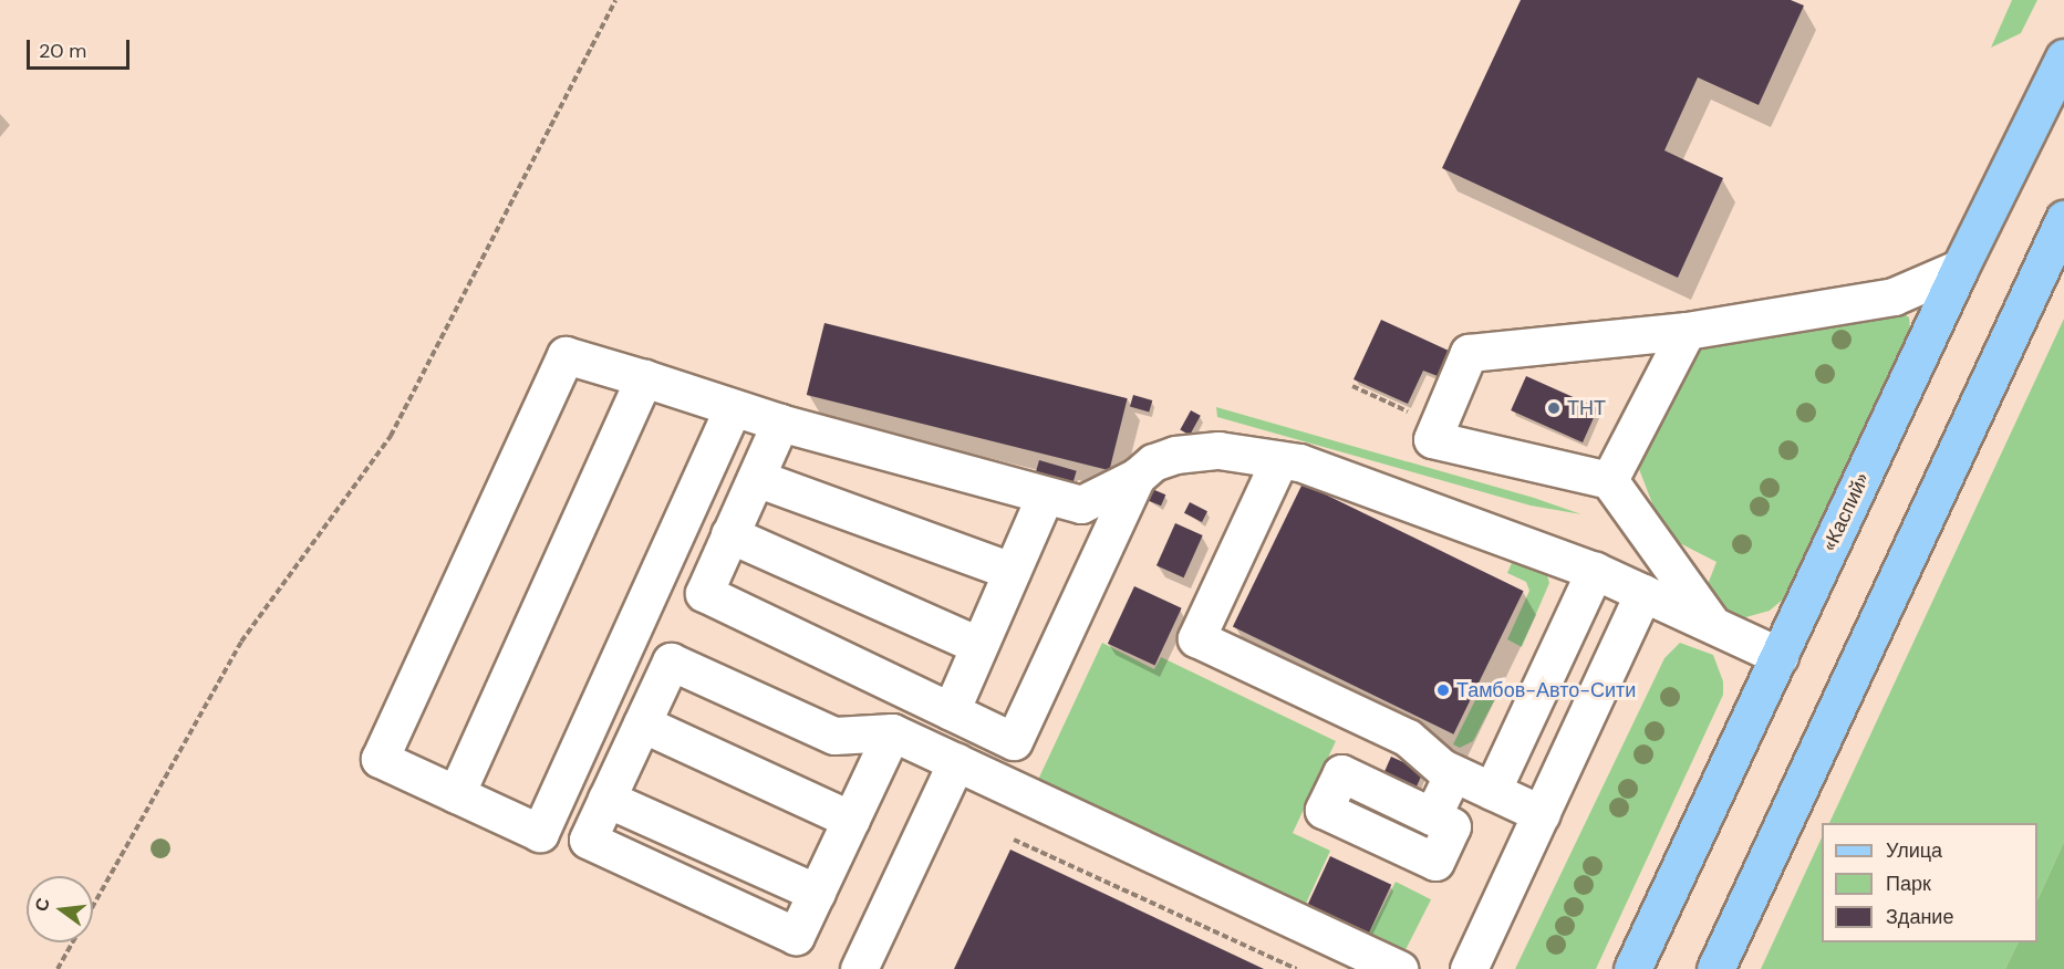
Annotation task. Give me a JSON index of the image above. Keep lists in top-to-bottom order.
{
  "streets": {
    "main road": ["«Каспий»"]
  },
  "places": ["ТНТ", "Тамбов-Авто-Сити"],
  "legend": ["Улица", "Парк", "Здание"],
  "scale_bar": "20 m",
  "north": "left"
}
